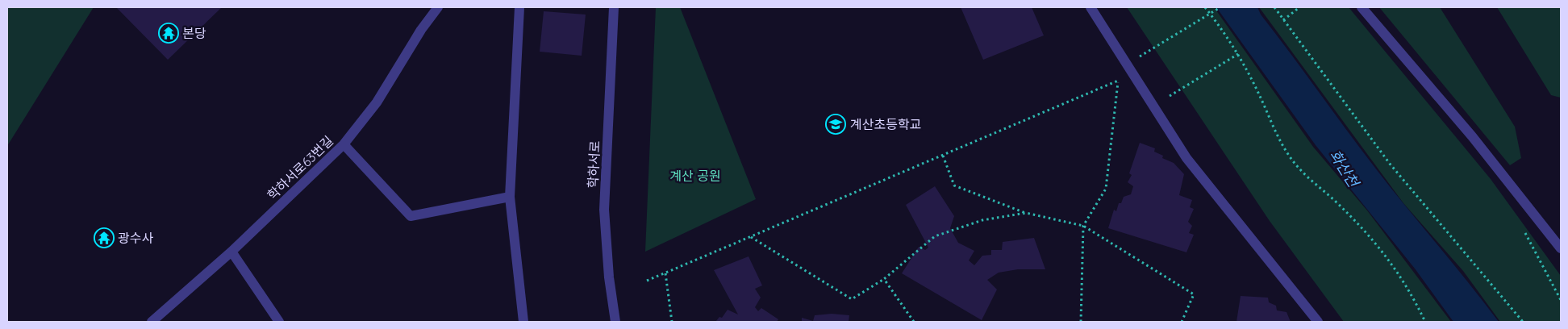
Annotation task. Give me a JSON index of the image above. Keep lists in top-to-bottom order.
{
  "streets": {
    "street": ["학하서로", "학하서로63번길"]
  },
  "water": ["화산천"],
  "parks": ["계산 공원"],
  "places": {
    "temple": ["본당", "광수사"],
    "school or university": ["계산초등학교"]
  }
}
